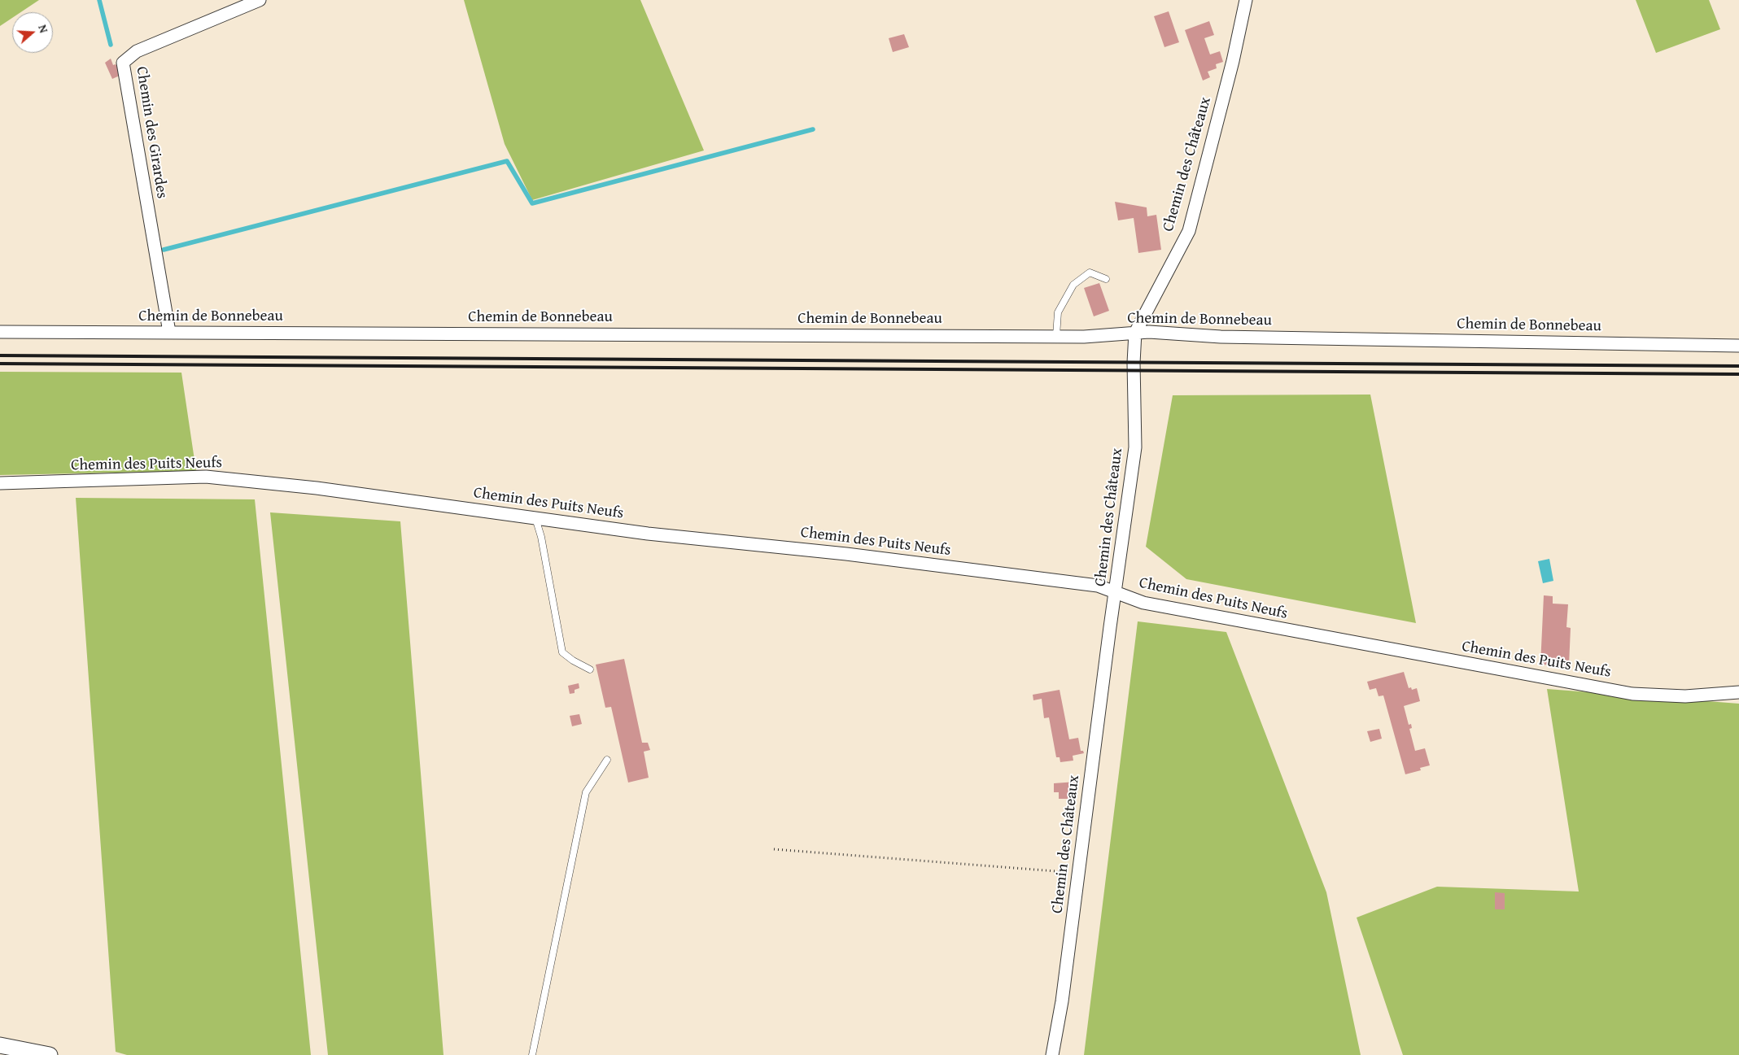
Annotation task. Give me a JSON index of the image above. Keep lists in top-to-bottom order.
{
  "streets": {
    "street": [
      "Chemin des Girardes",
      "Chemin des Châteaux",
      "Chemin de Bonnebeau",
      "Chemin des Puits Neufs"
    ]
  },
  "crossings": [
    ["Chemin des Girardes", "Chemin de Bonnebeau"],
    ["Chemin des Châteaux", "Chemin de Bonnebeau"],
    ["Chemin des Châteaux", "Chemin des Puits Neufs"]
  ],
  "north": "right"
}
